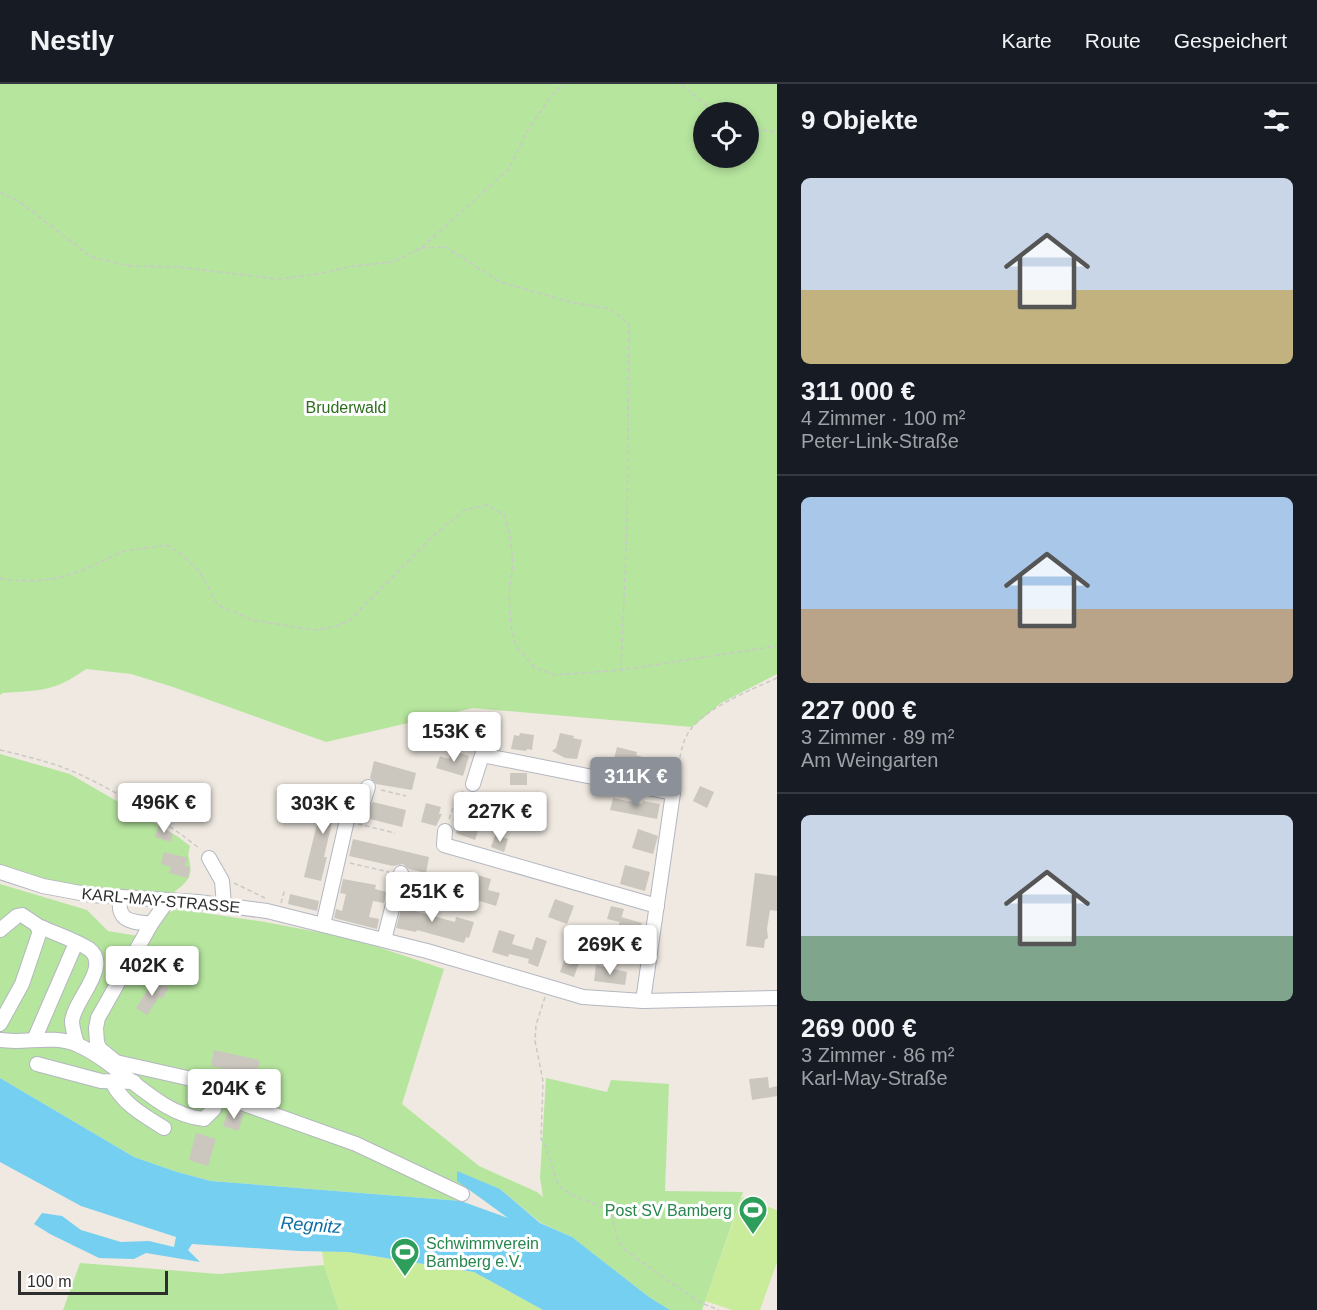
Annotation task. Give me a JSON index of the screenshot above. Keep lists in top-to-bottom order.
{
  "streets": {
    "street": ["KARL-MAY-STRASSE"]
  },
  "water": ["Regnitz"],
  "parks": ["Bruderwald"],
  "places": {
    "sports": ["Post SV Bamberg", "Schwimmverein Bamberg e.V."]
  },
  "scale_bar": "100 m",
  "page": {
    "header": "Nestly",
    "nav": ["Karte", "Route", "Gespeichert"],
    "heading": "9 Objekte",
    "list": [
      {
        "name": "311 000 €",
        "note": "4 Zimmer · 100 m² · Peter-Link-Straße"
      },
      {
        "name": "227 000 €",
        "note": "3 Zimmer · 89 m² · Am Weingarten"
      },
      {
        "name": "269 000 €",
        "note": "3 Zimmer · 86 m² · Karl-May-Straße"
      }
    ],
    "price": [
      "153K €",
      "311K €",
      "496K €",
      "303K €",
      "227K €",
      "251K €",
      "269K €",
      "402K €",
      "204K €"
    ],
    "scale": "100 m"
  }
}
